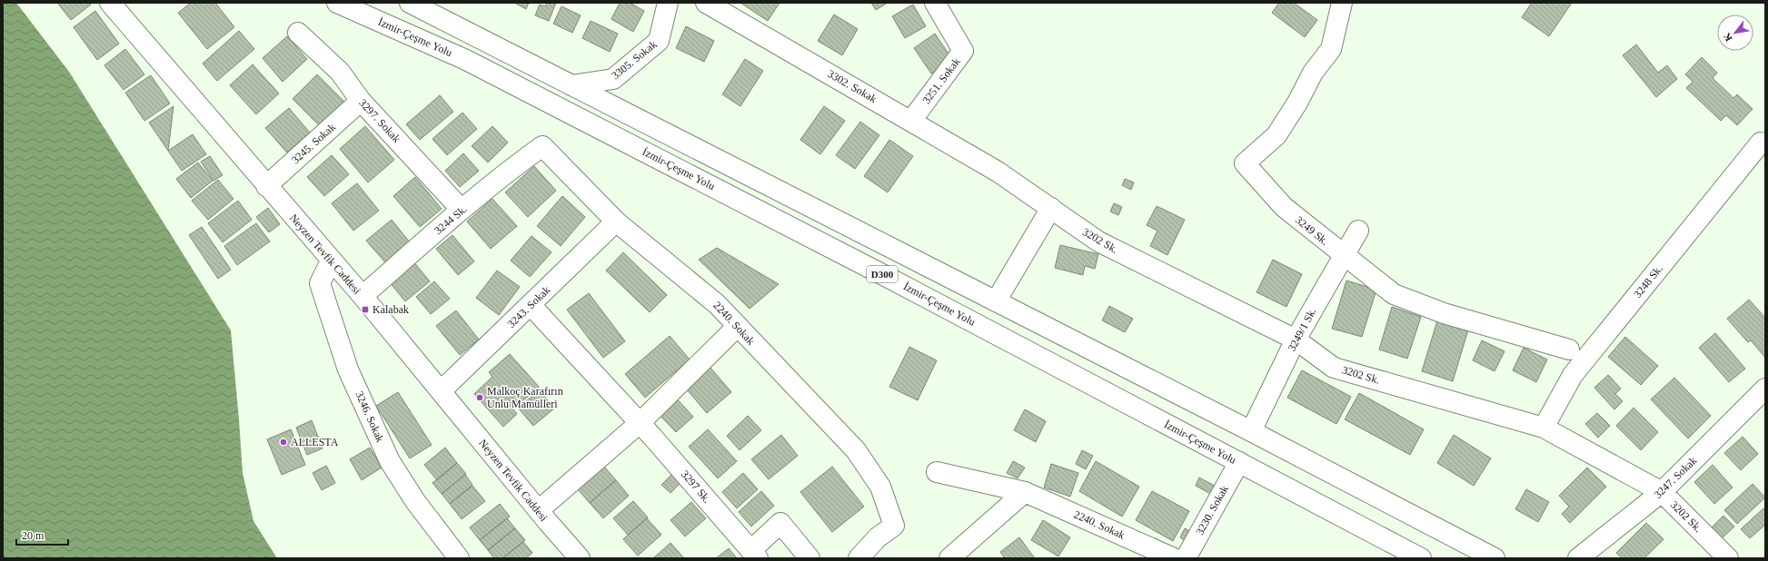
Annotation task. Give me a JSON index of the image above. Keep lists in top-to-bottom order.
{
  "streets": {
    "main road": [
      "İzmir-Çeşme Yolu",
      "3305. Sokak",
      "3251. Sokak",
      "3302. Sokak",
      "3297. Sokak",
      "3245. Sokak",
      "3244 Sk.",
      "3249 Sk.",
      "3202 Sk.",
      "Neyzen Tevfik Caddesi",
      "D300",
      "3248 Sk.",
      "3243. Sokak",
      "2240. Sokak",
      "3249/1 Sk.",
      "3246. Sokak",
      "3247. Sokak",
      "3297 Sk.",
      "3230. Sokak"
    ]
  },
  "crossings": [
    ["İzmir-Çeşme Yolu", "3230. Sokak"],
    ["3305. Sokak", "D300"],
    ["3251. Sokak", "3302. Sokak"],
    ["3302. Sokak", "3202 Sk."],
    ["3297. Sokak", "3245. Sokak"],
    ["3297. Sokak", "3244 Sk."],
    ["3245. Sokak", "Neyzen Tevfik Caddesi"],
    ["3244 Sk.", "Neyzen Tevfik Caddesi"],
    ["3244 Sk.", "2240. Sokak"],
    ["3249 Sk.", "3249/1 Sk."],
    ["3202 Sk.", "3248 Sk."],
    ["3202 Sk.", "3249/1 Sk."],
    ["3202 Sk.", "3247. Sokak"],
    ["Neyzen Tevfik Caddesi", "3243. Sokak"],
    ["Neyzen Tevfik Caddesi", "3246. Sokak"],
    ["D300", "3249/1 Sk."],
    ["3243. Sokak", "2240. Sokak"],
    ["3243. Sokak", "3297 Sk."]
  ],
  "places": {
    "transit": ["Kalabak"],
    "other": ["Malkoç Karafırın Unlu Mamülleri", "ALLESTA"]
  },
  "scale_bar": "20 m",
  "north": "bottom left"
}
